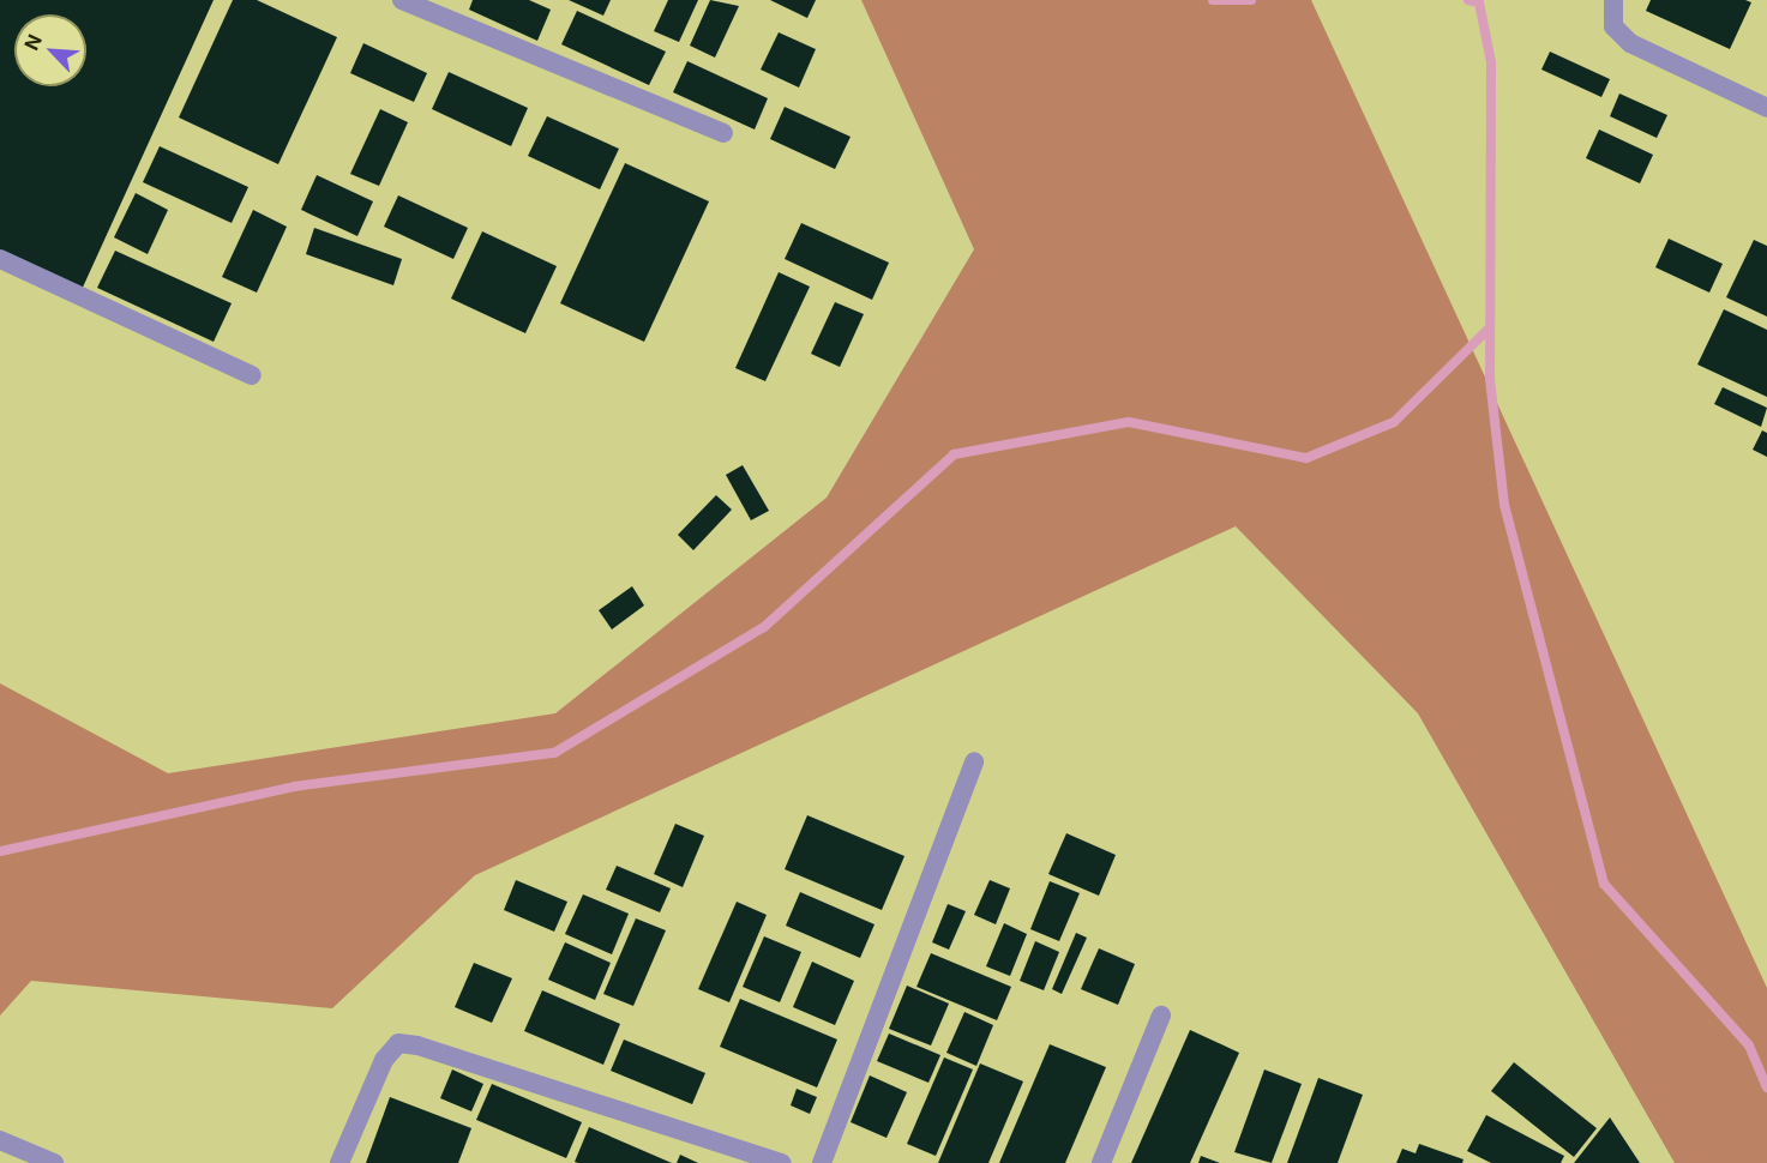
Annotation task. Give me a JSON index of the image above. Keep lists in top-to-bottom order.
{
  "north": "top left"
}
